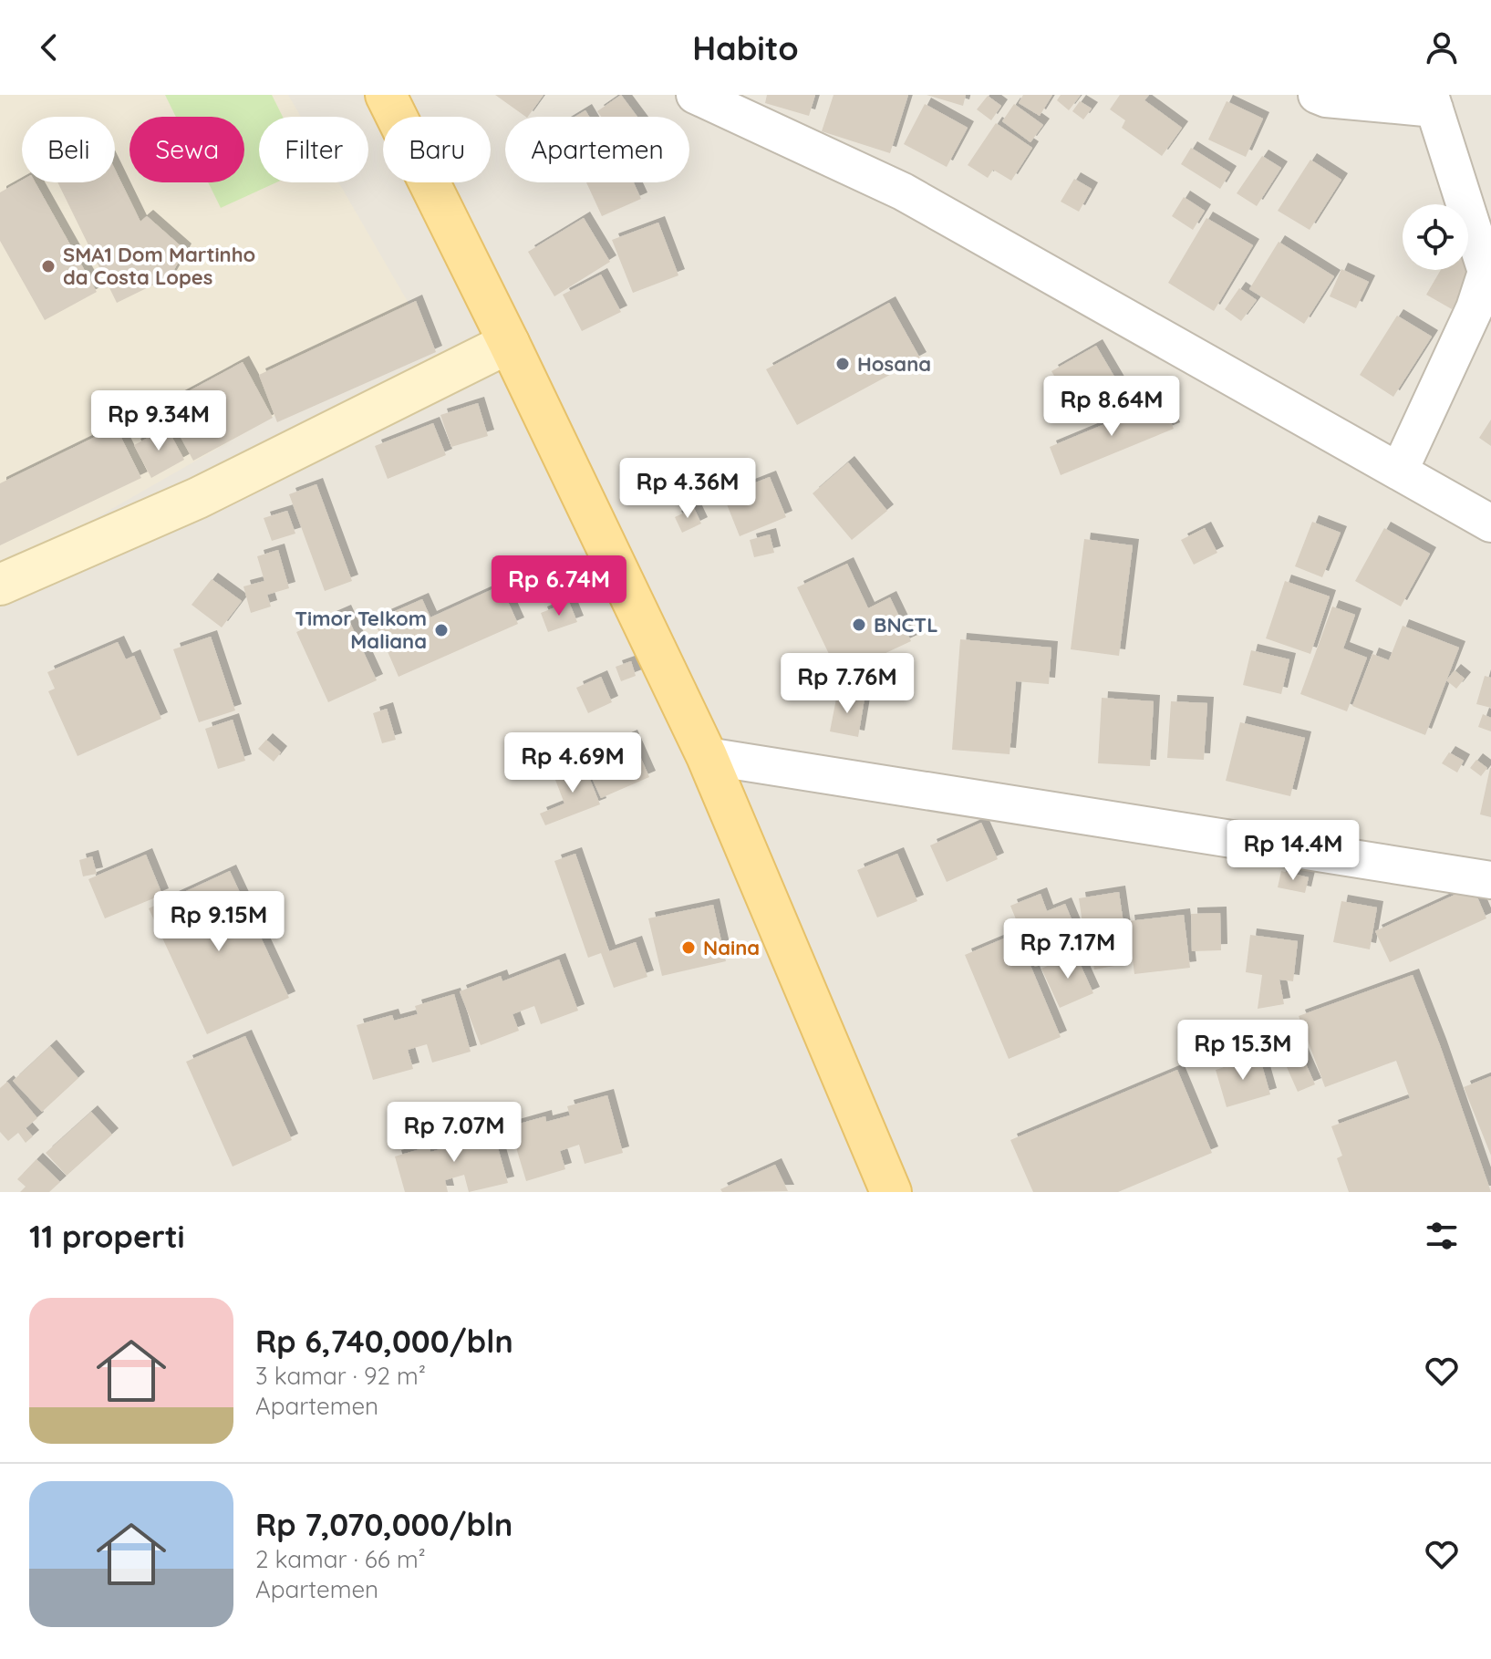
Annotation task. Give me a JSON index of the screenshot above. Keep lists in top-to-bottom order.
{
  "places": [
    "SMA1 Dom Martinho da Costa Lopes",
    "Hosana",
    "BNCTL",
    "Timor Telkom Maliana",
    "Naina"
  ],
  "page": {
    "header": "Habito",
    "chip": [
      "Beli",
      "Sewa",
      "Filter",
      "Baru",
      "Apartemen"
    ],
    "price": [
      "Rp 8.64M",
      "Rp 9.34M",
      "Rp 4.36M",
      "Rp 6.74M",
      "Rp 7.76M",
      "Rp 4.69M",
      "Rp 14.4M",
      "Rp 9.15M",
      "Rp 7.17M",
      "Rp 15.3M",
      "Rp 7.07M"
    ],
    "heading": "11 properti",
    "list": [
      {
        "name": "Rp 6,740,000/bln",
        "note": "3 kamar · 92 m² · Apartemen"
      },
      {
        "name": "Rp 7,070,000/bln",
        "note": "2 kamar · 66 m² · Apartemen"
      }
    ]
  }
}
